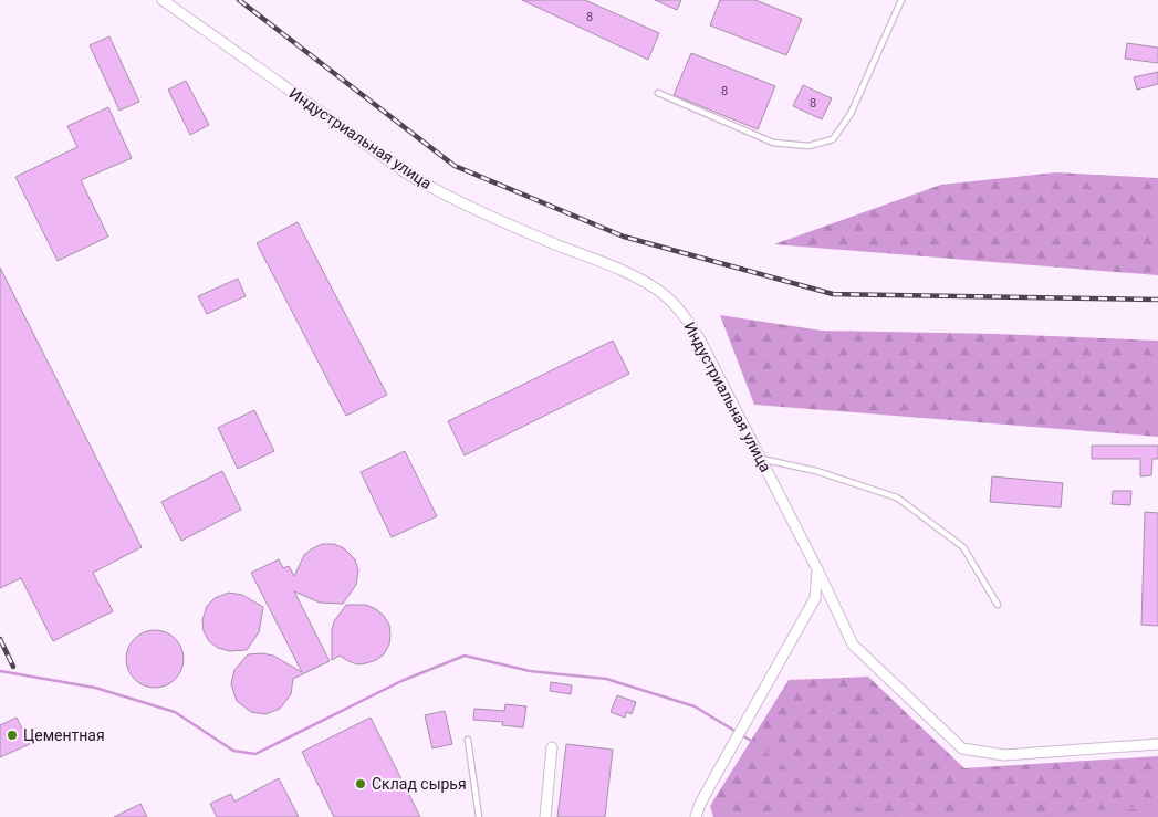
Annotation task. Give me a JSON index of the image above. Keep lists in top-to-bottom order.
{
  "streets": {
    "street": ["Индустриальная улица"]
  },
  "places": ["Цементная", "Склад сырья"],
  "house_numbers": ["8", "8", "8"]
}
